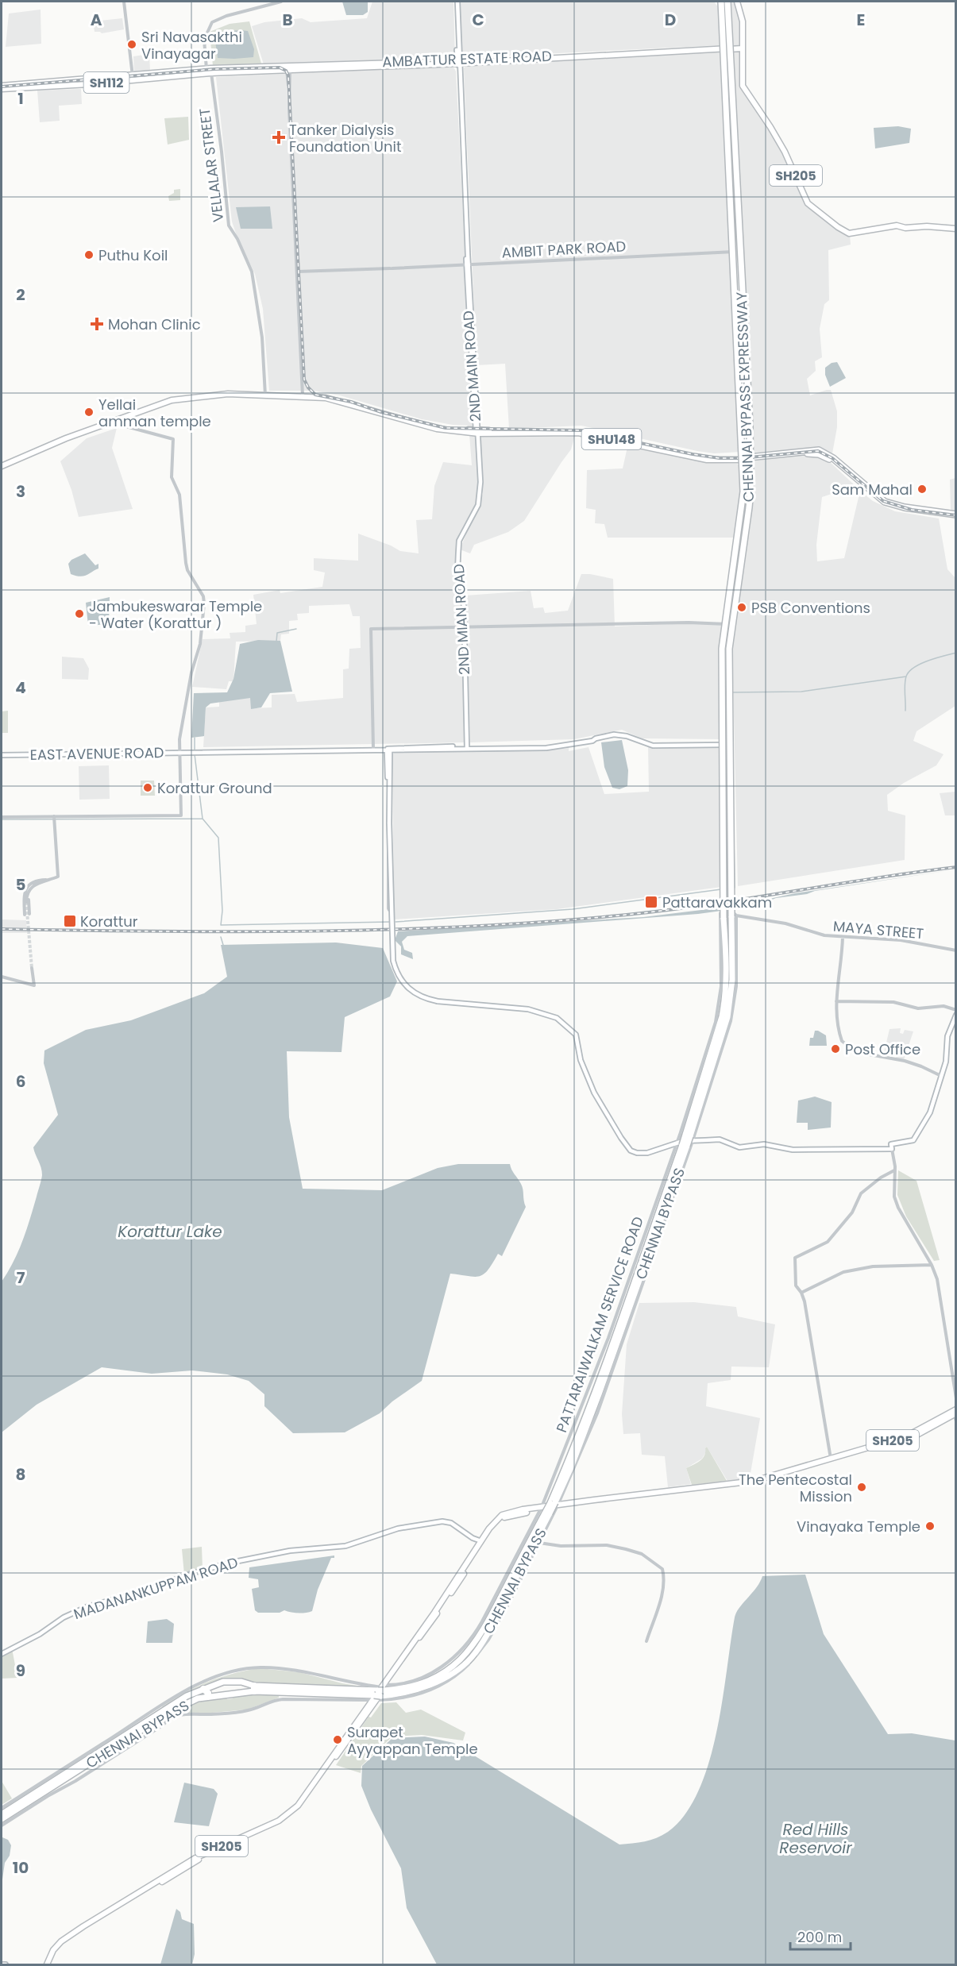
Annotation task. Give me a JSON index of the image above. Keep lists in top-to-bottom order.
{
  "streets": {
    "highway": ["CHENNAI BYPASS EXPRESSWAY", "SHU148", "CHENNAI BYPASS"],
    "main road": [
      "AMBATTUR ESTATE ROAD",
      "SH112",
      "SH205",
      "2ND MAIN ROAD",
      "2ND MIAN ROAD",
      "EAST AVENUE ROAD",
      "MADANANKUPPAM ROAD"
    ],
    "street": [
      "VELLALAR STREET",
      "AMBIT PARK ROAD",
      "MAYA STREET",
      "PATTARAIWALKAM SERVICE ROAD"
    ]
  },
  "crossings": [
    ["AMBATTUR ESTATE ROAD", "SH112"],
    ["AMBATTUR ESTATE ROAD", "VELLALAR STREET"],
    ["AMBATTUR ESTATE ROAD", "SH205"],
    ["AMBATTUR ESTATE ROAD", "2ND MAIN ROAD"],
    ["SH112", "VELLALAR STREET"],
    ["VELLALAR STREET", "SHU148"],
    ["SH205", "PATTARAIWALKAM SERVICE ROAD"],
    ["AMBIT PARK ROAD", "2ND MAIN ROAD"],
    ["2ND MAIN ROAD", "SHU148"],
    ["2ND MAIN ROAD", "2ND MIAN ROAD"],
    ["CHENNAI BYPASS EXPRESSWAY", "MAYA STREET"],
    ["CHENNAI BYPASS EXPRESSWAY", "CHENNAI BYPASS"],
    ["CHENNAI BYPASS EXPRESSWAY", "PATTARAIWALKAM SERVICE ROAD"],
    ["SHU148", "2ND MIAN ROAD"],
    ["MAYA STREET", "CHENNAI BYPASS"],
    ["MAYA STREET", "PATTARAIWALKAM SERVICE ROAD"],
    ["CHENNAI BYPASS", "PATTARAIWALKAM SERVICE ROAD"]
  ],
  "water": ["Korattur Lake", "Red Hills Reservoir"],
  "places": {
    "other": [
      "Sri Navasakthi Vinayagar",
      "Puthu Koil",
      "Yellai amman temple",
      "Sam Mahal",
      "PSB Conventions",
      "Jambukeswarar Temple - Water (Korattur )",
      "Korattur Ground",
      "Post Office",
      "The Pentecostal Mission",
      "Vinayaka Temple",
      "Surapet Ayyappan Temple"
    ],
    "health": ["Tanker Dialysis Foundation Unit", "Mohan Clinic"],
    "transit": ["Pattaravakkam", "Korattur"]
  },
  "scale_bar": "200 m",
  "grid": {
    "columns": [
      "A",
      "B",
      "C",
      "D",
      "E"
    ],
    "rows": [
      "1",
      "2",
      "3",
      "4",
      "5",
      "6",
      "7",
      "8",
      "9",
      "10"
    ]
  }
}
